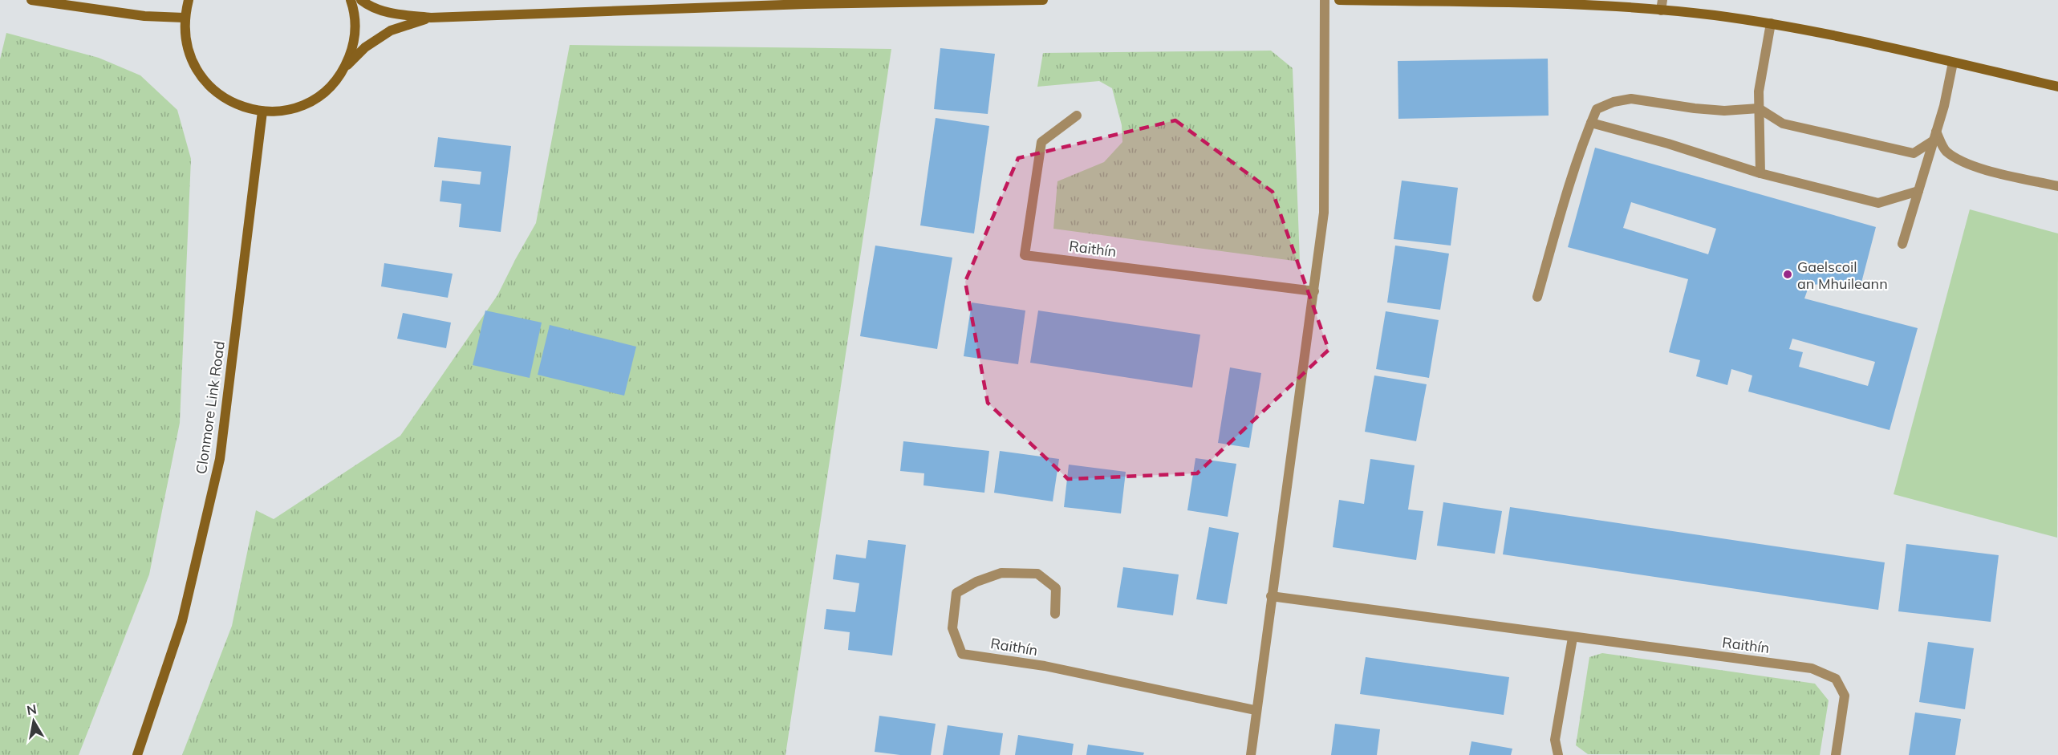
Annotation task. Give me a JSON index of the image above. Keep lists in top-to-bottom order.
{
  "streets": {
    "street": ["Raithín", "Clonmore Link Road"]
  },
  "places": ["Gaelscoil an Mhuileann"],
  "north": "top"
}
